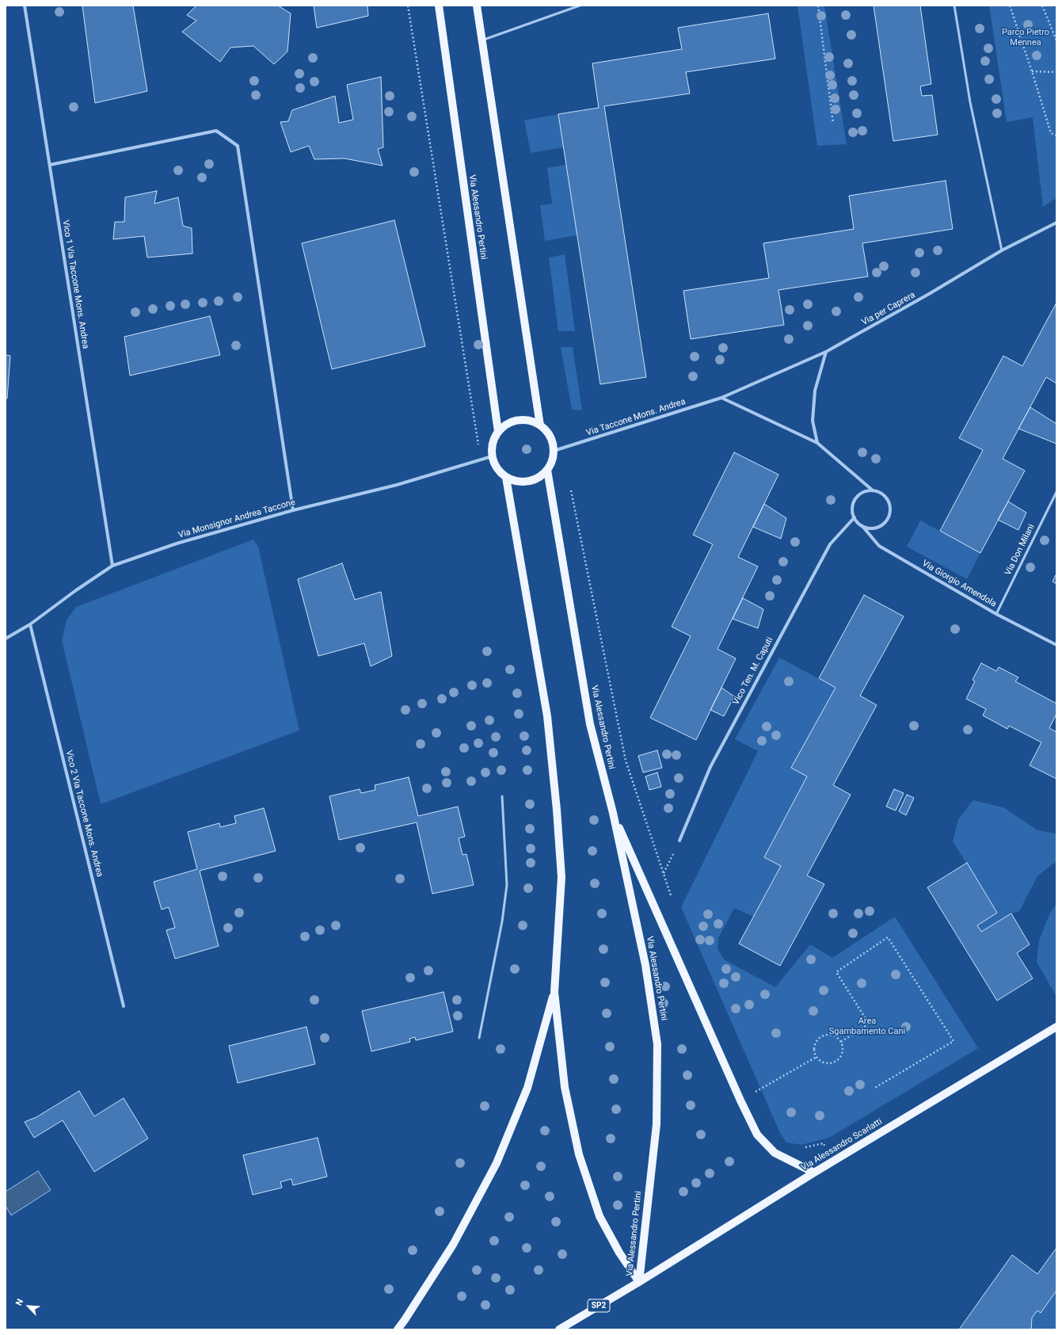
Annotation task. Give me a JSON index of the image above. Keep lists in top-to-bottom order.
{
  "streets": {
    "main road": ["Via Alessandro Pertini", "Via Alessandro Scarlatti", "SP2"],
    "street": [
      "Vico 1 Via Taccone Mons. Andrea",
      "Via per Caprera",
      "Via Taccone Mons. Andrea",
      "Via Monsignor Andrea Taccone",
      "Via Giorgio Amendola",
      "Vico Ten. M. Caputi",
      "Vico 2 Via Taccone Mons. Andrea"
    ],
    "lane": ["Via Don Milani"]
  },
  "crossings": [
    ["Via Alessandro Pertini", "Via Taccone Mons. Andrea"],
    ["Via Alessandro Pertini", "Via Monsignor Andrea Taccone"],
    ["Via Alessandro Pertini", "Via Alessandro Scarlatti"],
    ["Via Alessandro Pertini", "SP2"],
    ["Vico 1 Via Taccone Mons. Andrea", "Via Monsignor Andrea Taccone"],
    ["Via per Caprera", "Via Taccone Mons. Andrea"],
    ["Via Taccone Mons. Andrea", "Via Monsignor Andrea Taccone"],
    ["Via Monsignor Andrea Taccone", "Vico 2 Via Taccone Mons. Andrea"],
    ["Via Don Milani", "Via Giorgio Amendola"],
    ["Via Giorgio Amendola", "Vico Ten. M. Caputi"],
    ["Via Alessandro Scarlatti", "SP2"]
  ],
  "parks": ["Parco Pietro Mennea", "Area Sgambamento Cani"],
  "north": "top left"
}
